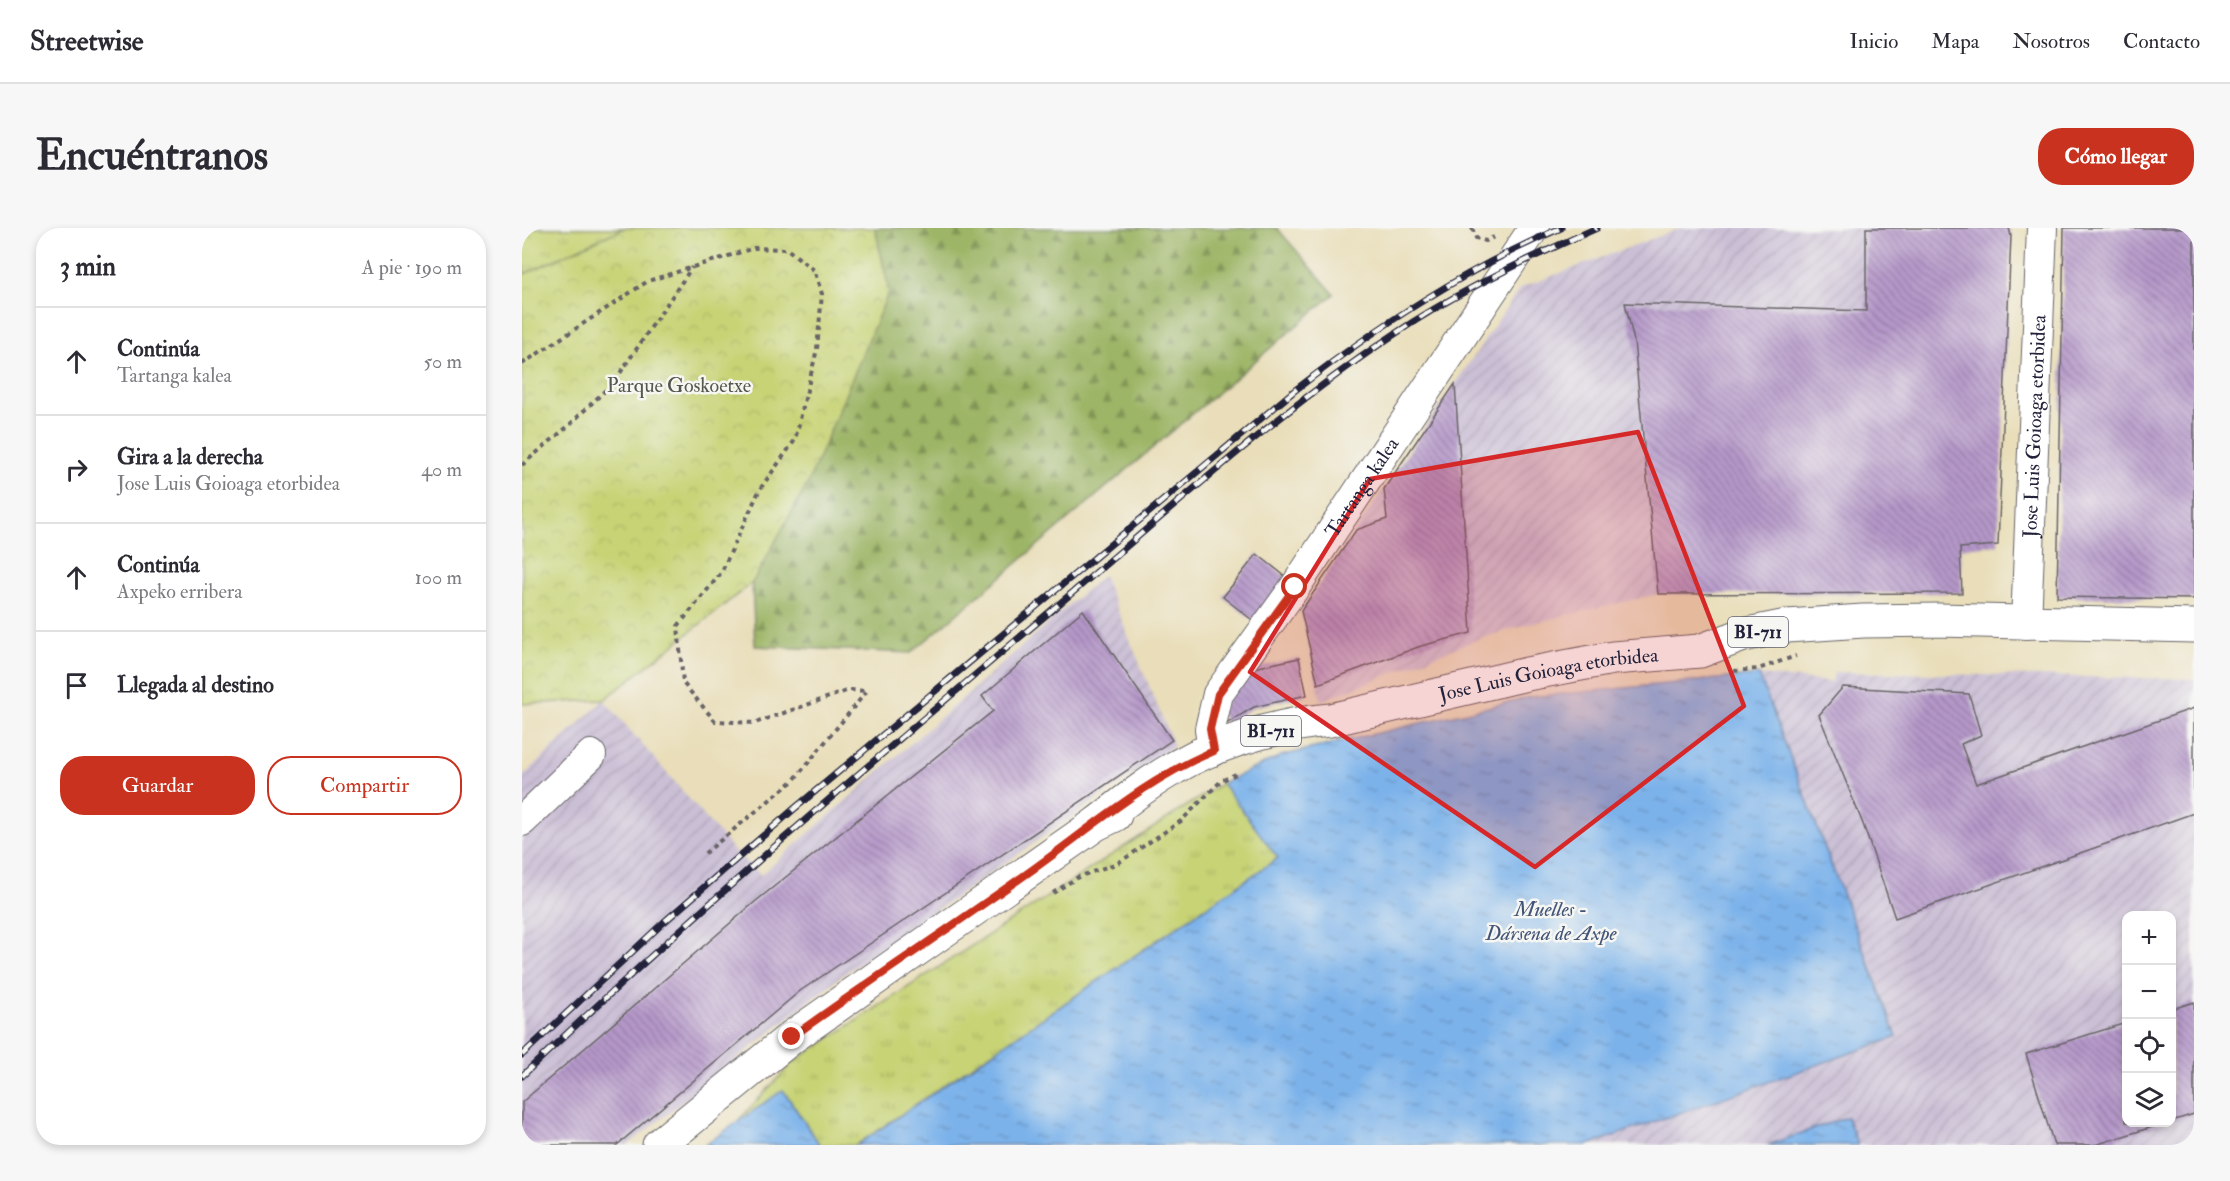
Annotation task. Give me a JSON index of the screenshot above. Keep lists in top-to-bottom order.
{
  "streets": {
    "main road": ["Jose Luis Goioaga etorbidea", "BI-711"],
    "street": ["Tartanga kalea"]
  },
  "crossings": [
    ["Jose Luis Goioaga etorbidea", "Tartanga kalea"],
    ["Jose Luis Goioaga etorbidea", "BI-711"]
  ],
  "water": ["Muelles - Dársena de Axpe"],
  "parks": ["Parque Goskoetxe"],
  "page": {
    "header": "Streetwise",
    "nav": [
      "Inicio",
      "Mapa",
      "Nosotros",
      "Contacto"
    ],
    "buttons": [
      "Cómo llegar",
      ["Guardar", "Compartir"]
    ],
    "title": "Encuéntranos",
    "heading": ["3 min", "A pie · 190 m"],
    "list": [
      ["Continúa", "Tartanga kalea", "50 m"],
      ["Gira a la derecha", "Jose Luis Goioaga etorbidea", "40 m"],
      ["Continúa", "Axpeko erribera", "100 m"],
      "Llegada al destino"
    ],
    "map_buttons": ["+", "−"]
  }
}
